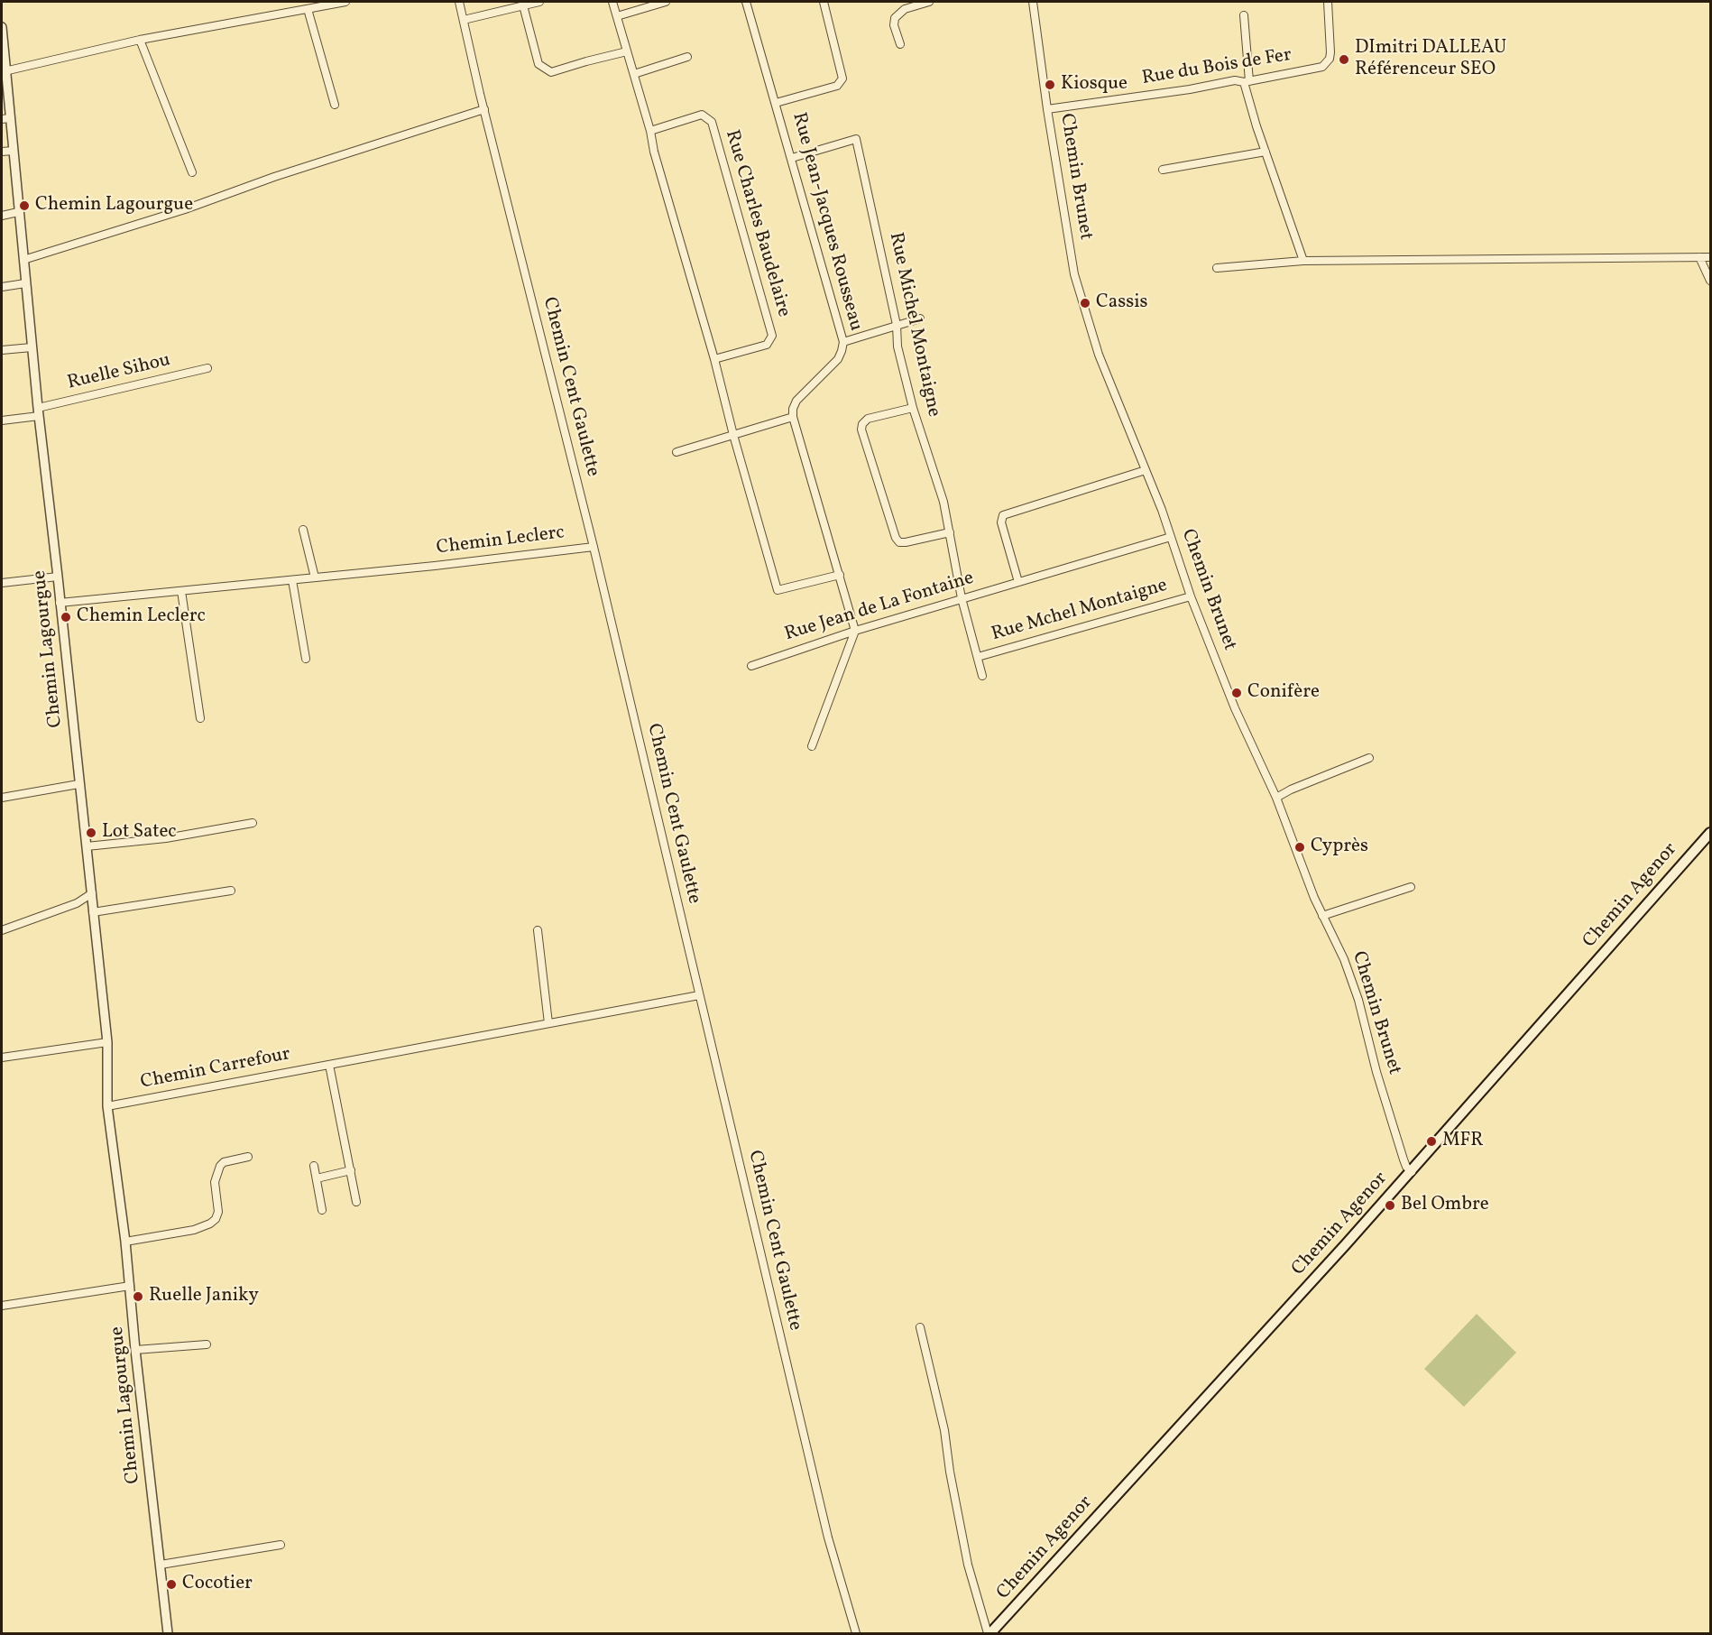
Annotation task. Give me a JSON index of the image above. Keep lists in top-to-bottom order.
{
  "streets": {
    "main road": ["Chemin Agenor"],
    "street": [
      "Rue du Bois de Fer",
      "Chemin Brunet",
      "Rue Jean-Jacques Rousseau",
      "Rue Charles Baudelaire",
      "Rue Michel Montaigne",
      "Ruelle Sihou",
      "Chemin Cent Gaulette",
      "Chemin Leclerc",
      "Rue Jean de La Fontaine",
      "Rue Mchel Montaigne",
      "Chemin Lagourgue",
      "Chemin Carrefour"
    ]
  },
  "crossings": [
    ["Rue du Bois de Fer", "Chemin Brunet"],
    ["Chemin Brunet", "Rue Jean de La Fontaine"],
    ["Chemin Brunet", "Rue Mchel Montaigne"],
    ["Chemin Brunet", "Chemin Agenor"],
    ["Rue Jean-Jacques Rousseau", "Rue Michel Montaigne"],
    ["Rue Michel Montaigne", "Rue Jean de La Fontaine"],
    ["Rue Michel Montaigne", "Rue Mchel Montaigne"],
    ["Ruelle Sihou", "Chemin Lagourgue"],
    ["Chemin Cent Gaulette", "Chemin Leclerc"],
    ["Chemin Cent Gaulette", "Chemin Carrefour"],
    ["Chemin Leclerc", "Chemin Lagourgue"],
    ["Chemin Lagourgue", "Chemin Carrefour"]
  ],
  "places": [
    "DImitri DALLEAU Référenceur SEO",
    "Kiosque",
    "Chemin Lagourgue",
    "Cassis",
    "Chemin Leclerc",
    "Conifère",
    "Lot Satec",
    "Cyprès",
    "MFR",
    "Bel Ombre",
    "Ruelle Janiky",
    "Cocotier"
  ]
}
